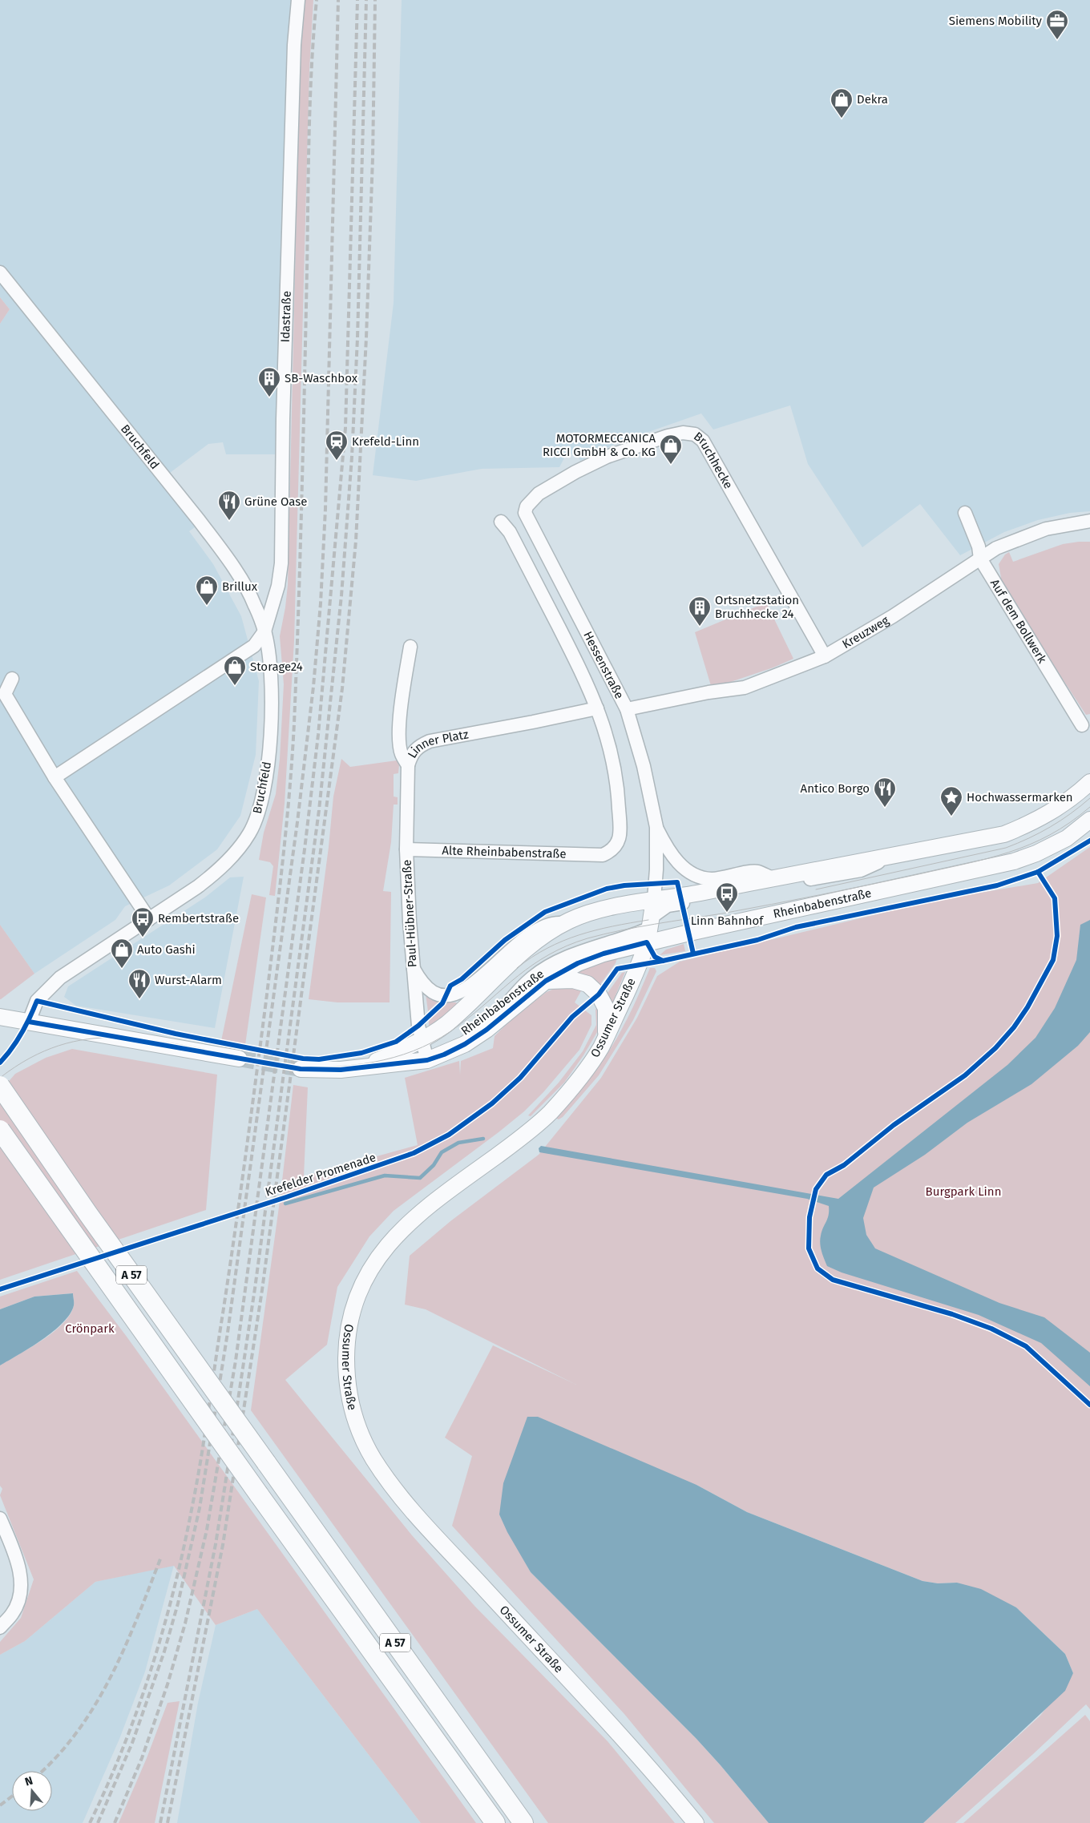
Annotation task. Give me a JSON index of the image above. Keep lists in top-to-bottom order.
{
  "streets": {
    "highway": ["A 57"],
    "main road": ["Rheinbabenstraße", "Ossumer Straße"],
    "street": [
      "Idastraße",
      "Bruchfeld",
      "Bruchhecke",
      "Auf dem Bollwerk",
      "Kreuzweg",
      "Hessenstraße",
      "Linner Platz",
      "Alte Rheinbabenstraße",
      "Paul-Hübner-Straße"
    ],
    "cycle path": ["Krefelder Promenade"]
  },
  "crossings": [
    ["Idastraße", "Bruchfeld"],
    ["Bruchhecke", "Kreuzweg"],
    ["Bruchhecke", "Hessenstraße"],
    ["Auf dem Bollwerk", "Kreuzweg"],
    ["Kreuzweg", "Hessenstraße"],
    ["Hessenstraße", "Rheinbabenstraße"],
    ["Hessenstraße", "Ossumer Straße"],
    ["Linner Platz", "Alte Rheinbabenstraße"],
    ["Linner Platz", "Paul-Hübner-Straße"],
    ["Alte Rheinbabenstraße", "Paul-Hübner-Straße"],
    ["Rheinbabenstraße", "Paul-Hübner-Straße"],
    ["Rheinbabenstraße", "Ossumer Straße"]
  ],
  "parks": ["Burgpark Linn", "Crönpark"],
  "places": {
    "office": ["Siemens Mobility"],
    "shop": [
      "Dekra",
      "MOTORMECCANICA RICCI GmbH & Co. KG",
      "Brillux",
      "Storage24",
      "Auto Gashi"
    ],
    "building": ["SB-Waschbox", "Ortsnetzstation Bruchhecke 24"],
    "station": ["Krefeld-Linn"],
    "restaurant": ["Grüne Oase", "Antico Borgo", "Wurst-Alarm"],
    "place": ["Hochwassermarken"],
    "bus stop": ["Linn Bahnhof", "Rembertstraße"]
  },
  "north": "top"
}
